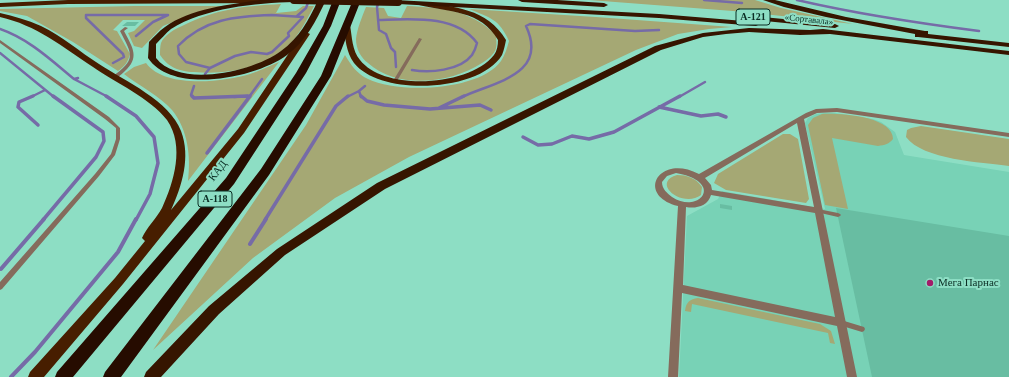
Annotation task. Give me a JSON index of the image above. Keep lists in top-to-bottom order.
{
  "streets": {
    "highway": [
      "А-121",
      "«Сортавала»",
      "КАД",
      "А-118"
    ]
  },
  "places": ["Мега Парнас"]
}
